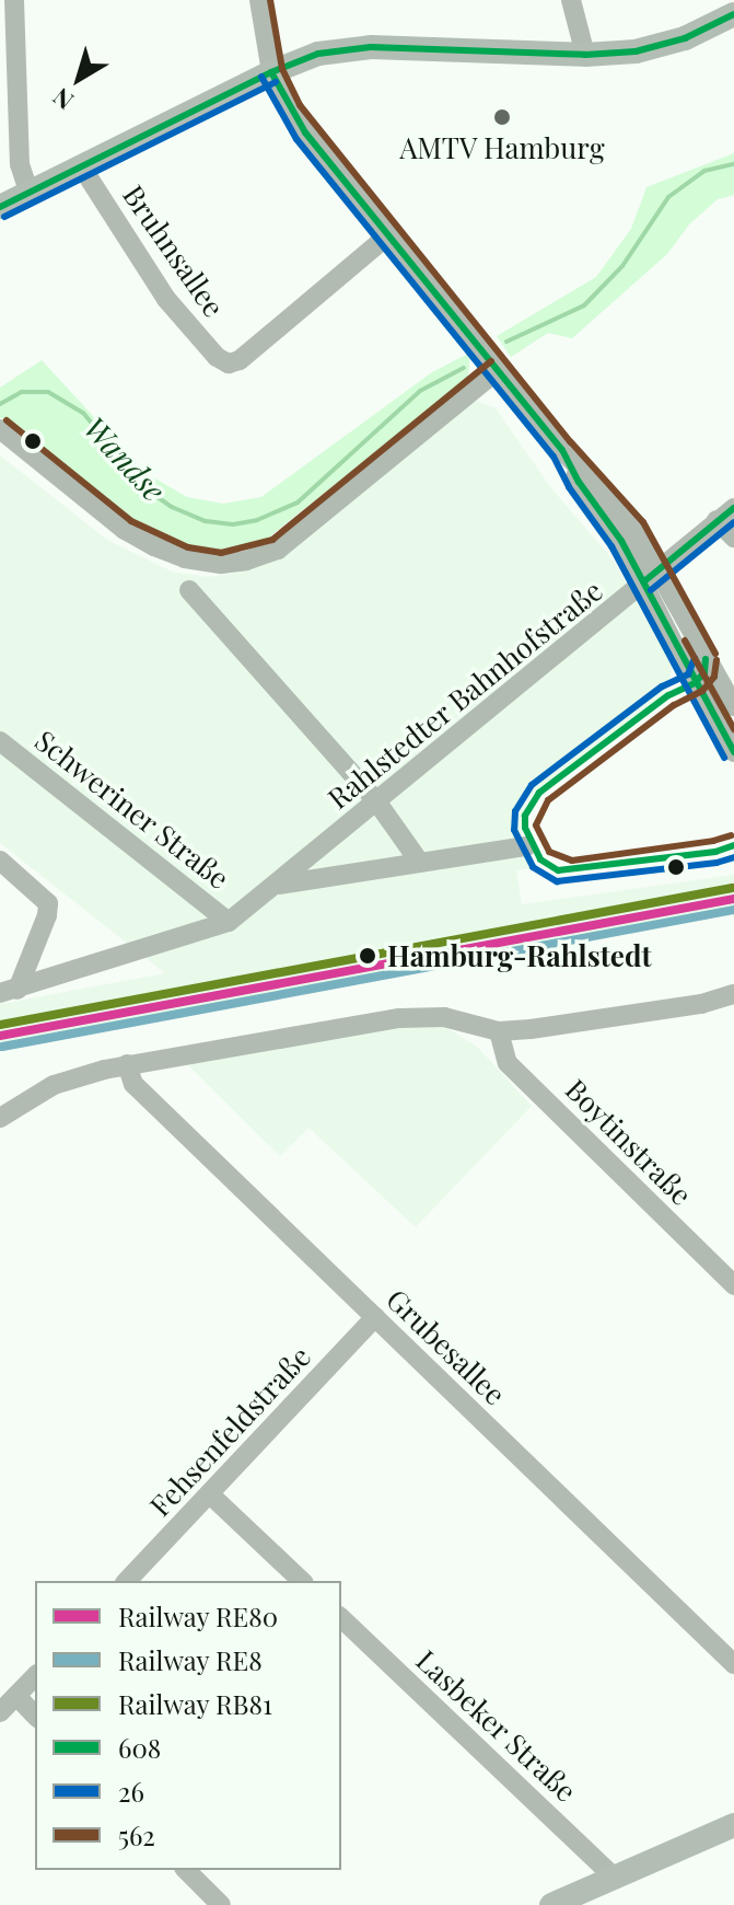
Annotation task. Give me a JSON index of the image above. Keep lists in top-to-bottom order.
{
  "streets": {
    "street": [
      "Bruhnsallee",
      "Rahlstedter Bahnhofstraße",
      "Schweriner Straße",
      "Boytinstraße",
      "Grubesallee",
      "Fehsenfeldstraße",
      "Lasbeker Straße"
    ]
  },
  "crossings": [
    ["Rahlstedter Bahnhofstraße", "Schweriner Straße"],
    ["Grubesallee", "Fehsenfeldstraße"]
  ],
  "water": ["Wandse"],
  "places": ["AMTV Hamburg", "Hamburg-Rahlstedt"],
  "lines": [
    "transit line 562",
    "transit line 608",
    "transit line 26",
    "rail line RB81",
    "rail line RE80",
    "rail line RE8"
  ],
  "legend": [
    "Railway RE80",
    "Railway RE8",
    "Railway RB81",
    "608",
    "26",
    "562"
  ],
  "north": "bottom left"
}
